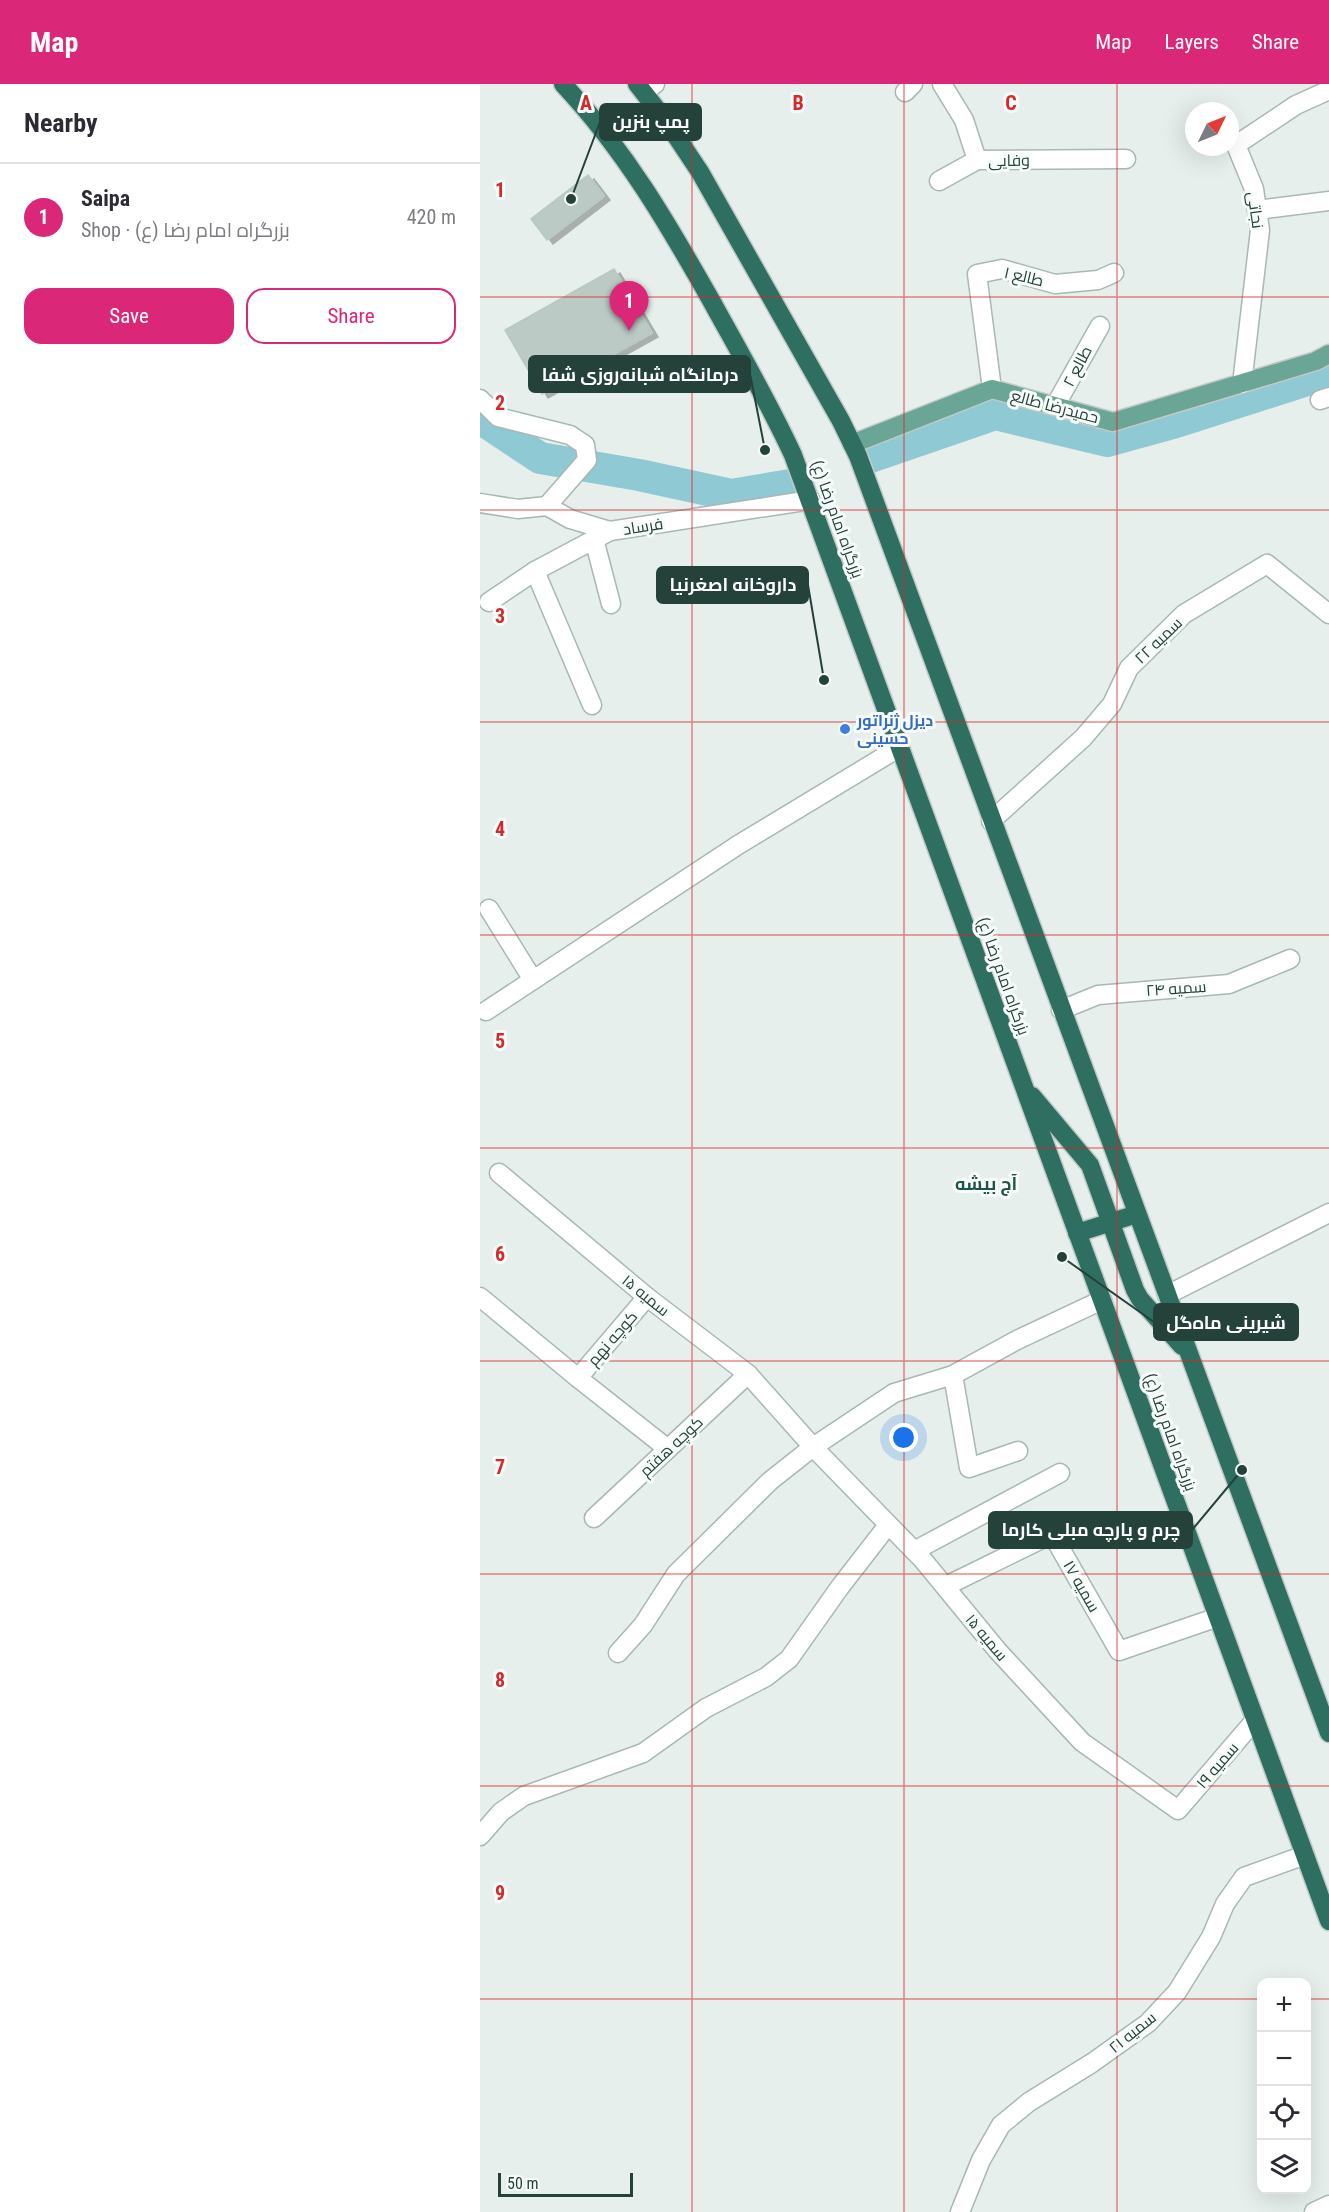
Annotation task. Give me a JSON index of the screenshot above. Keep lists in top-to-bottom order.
{
  "streets": {
    "highway": ["بزرگراه امام رضا (ع)"],
    "main road": ["حمیدرضا طالع"],
    "street": [
      "وفایی",
      "نجاتی",
      "طالع ۱",
      "طالع ۲",
      "فرساد",
      "سمیه ۲۲",
      "سمیه ۲۴",
      "سمیه ۱۵",
      "کوچه نهم",
      "کوچه هفتم",
      "سمیه ۱۷",
      "سمیه ۱۹",
      "سمیه ۲۱"
    ]
  },
  "crossings": [
    ["نجاتی", "حمیدرضا طالع"],
    ["طالع ۱", "حمیدرضا طالع"],
    ["طالع ۲", "حمیدرضا طالع"],
    ["بزرگراه امام رضا (ع)", "فرساد"],
    ["بزرگراه امام رضا (ع)", "سمیه ۱۷"],
    ["بزرگراه امام رضا (ع)", "سمیه ۱۹"],
    ["بزرگراه امام رضا (ع)", "سمیه ۲۱"],
    ["سمیه ۱۵", "کوچه نهم"],
    ["سمیه ۱۵", "کوچه هفتم"],
    ["سمیه ۱۵", "سمیه ۱۷"],
    ["سمیه ۱۵", "سمیه ۱۹"]
  ],
  "districts": ["آج بیشه"],
  "places": [
    "پمپ بنزین",
    "درمانگاه شبانه‌روزی شفا",
    "داروخانه اصغرنیا",
    "دیزل ژنراتور حسینی",
    "شیرینی ماه‌گل",
    "چرم و پارچه مبلی کارما"
  ],
  "scale_bar": "50 m",
  "north": "top right",
  "page": {
    "header": "Map",
    "nav": ["Map", "Layers", "Share"],
    "heading": "Nearby",
    "list": [
      {
        "mark": "1",
        "name": "Saipa",
        "note": "Shop · بزرگراه امام رضا (ع)",
        "value": "420 m"
      }
    ],
    "buttons": ["Save", "Share"],
    "pins": "1",
    "map_buttons": ["+", "−"],
    "scale": "50 m"
  },
  "grid": {
    "columns": ["A", "B", "C"],
    "rows": [
      "1",
      "2",
      "3",
      "4",
      "5",
      "6",
      "7",
      "8",
      "9"
    ]
  }
}
